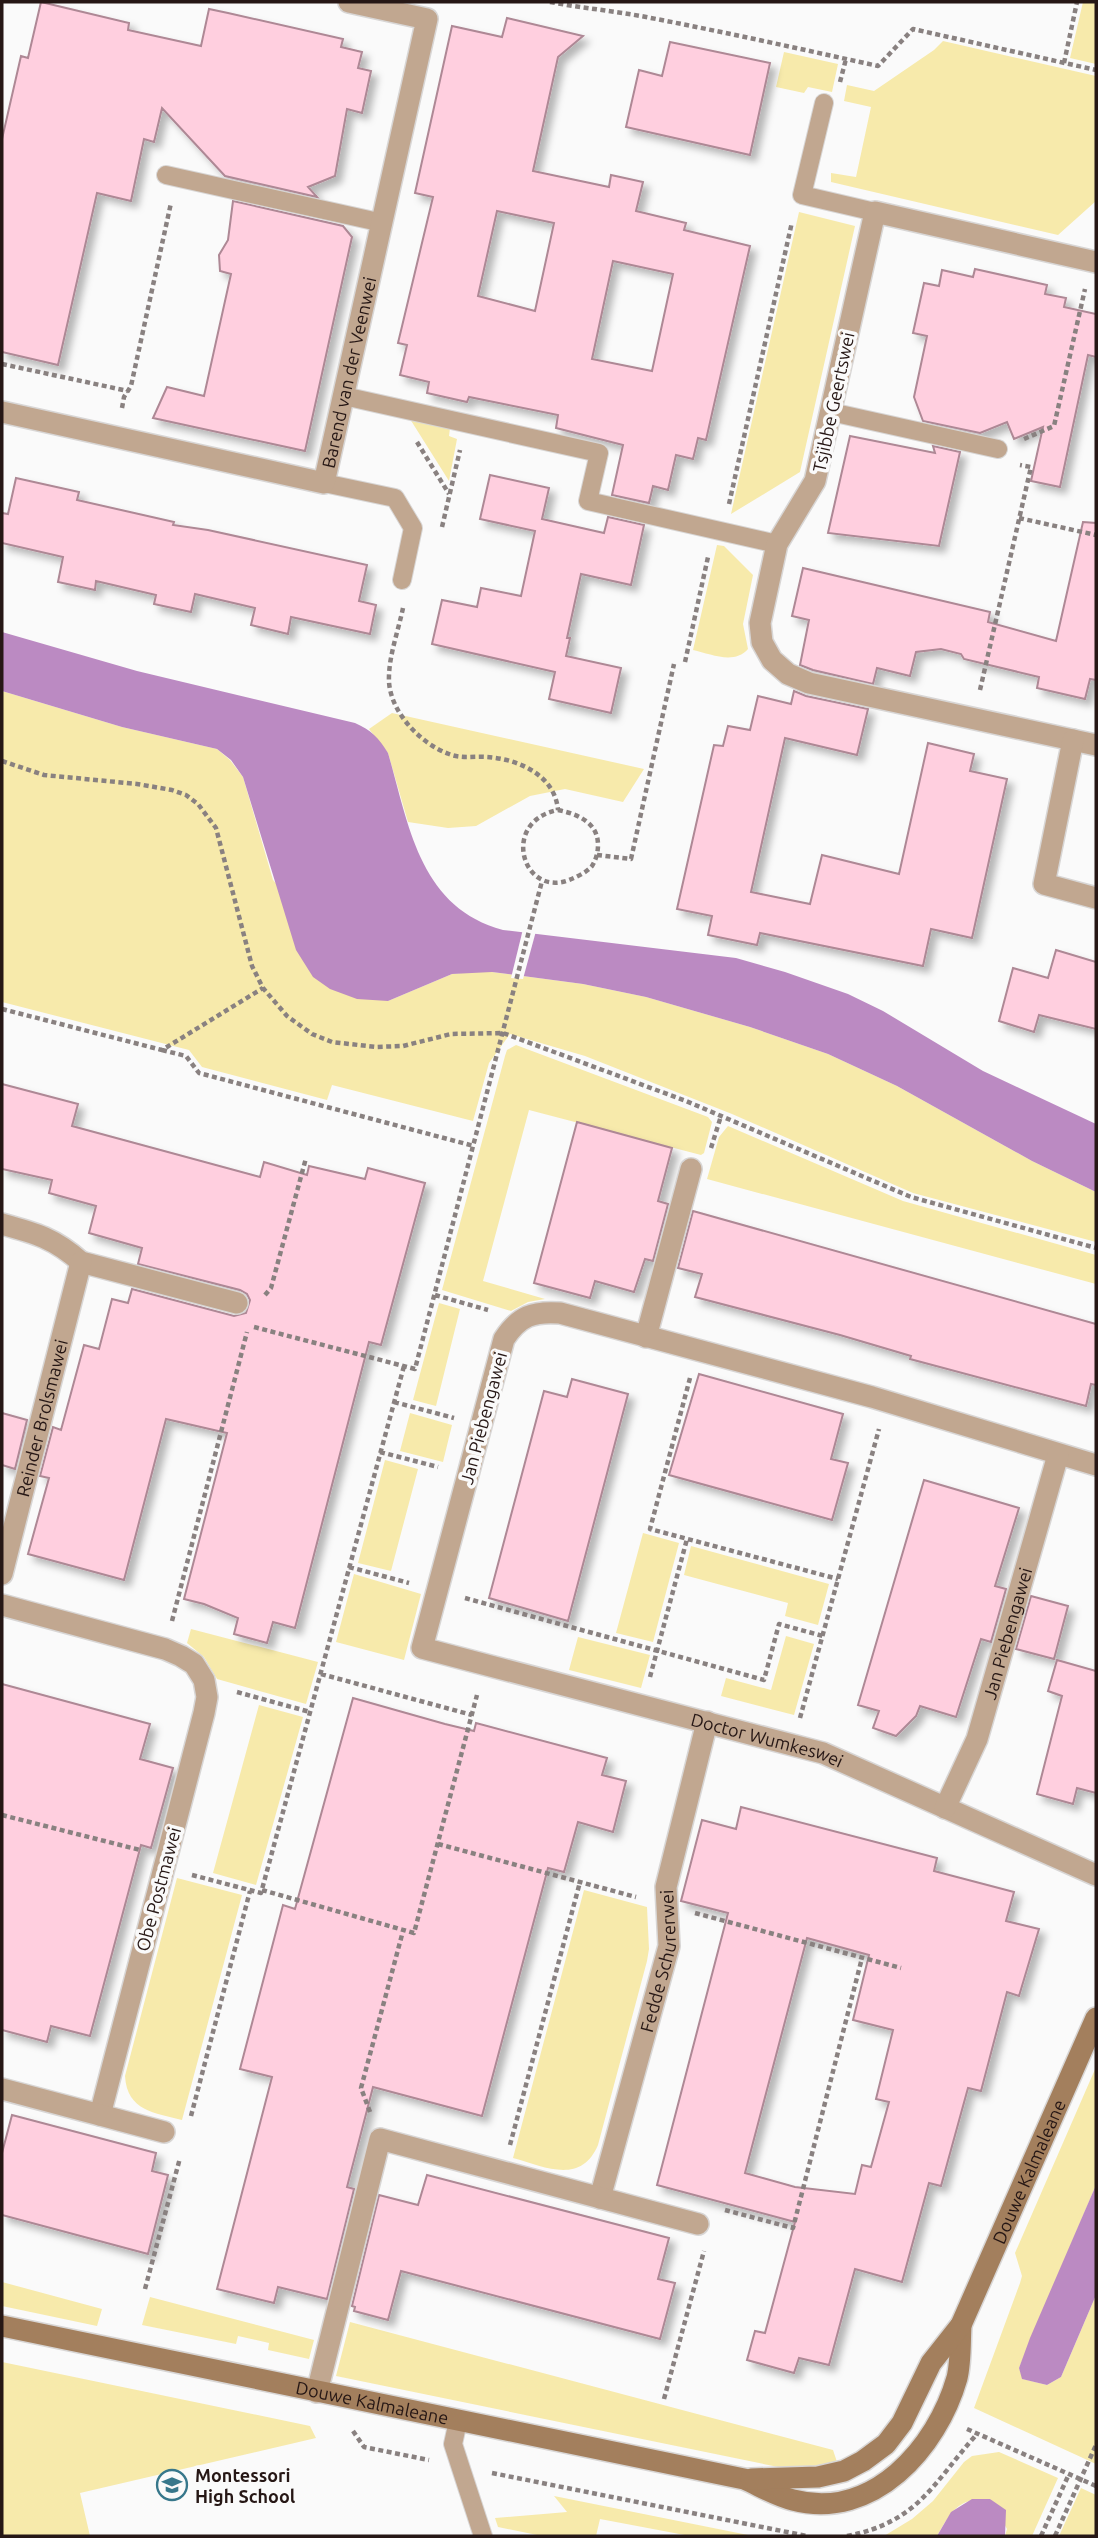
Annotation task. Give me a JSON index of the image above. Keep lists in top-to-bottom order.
{
  "streets": {
    "street": [
      "Barend van der Veenwei",
      "Tsjibbe Geertswei",
      "Reinder Brolsmawei",
      "Jan Piebengawei",
      "Doctor Wumkeswei",
      "Obe Postmawei",
      "Fedde Schurerwei",
      "Douwe Kalmaleane"
    ]
  },
  "crossings": [
    ["Jan Piebengawei", "Doctor Wumkeswei"],
    ["Doctor Wumkeswei", "Fedde Schurerwei"]
  ],
  "places": {
    "school or university": ["Montessori High School"]
  }
}
